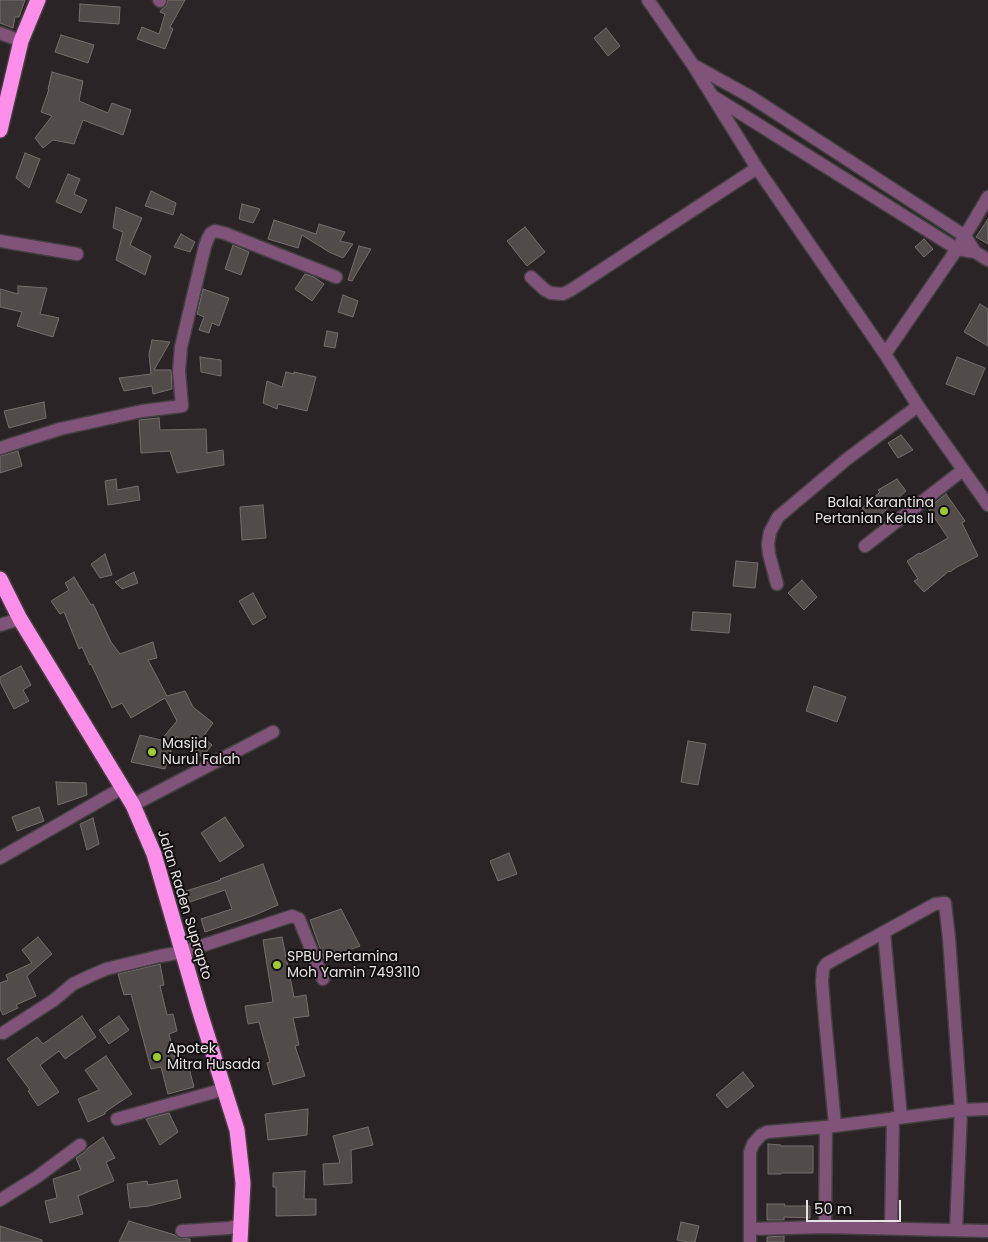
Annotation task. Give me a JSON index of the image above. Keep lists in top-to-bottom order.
{
  "streets": {
    "highway": ["Jalan Raden Suprapto"]
  },
  "places": [
    "Balai Karantina Pertanian Kelas II",
    "Masjid Nurul Falah",
    "SPBU Pertamina Moh Yamin 7493110",
    "Apotek Mitra Husada"
  ],
  "scale_bar": "50 m"
}
